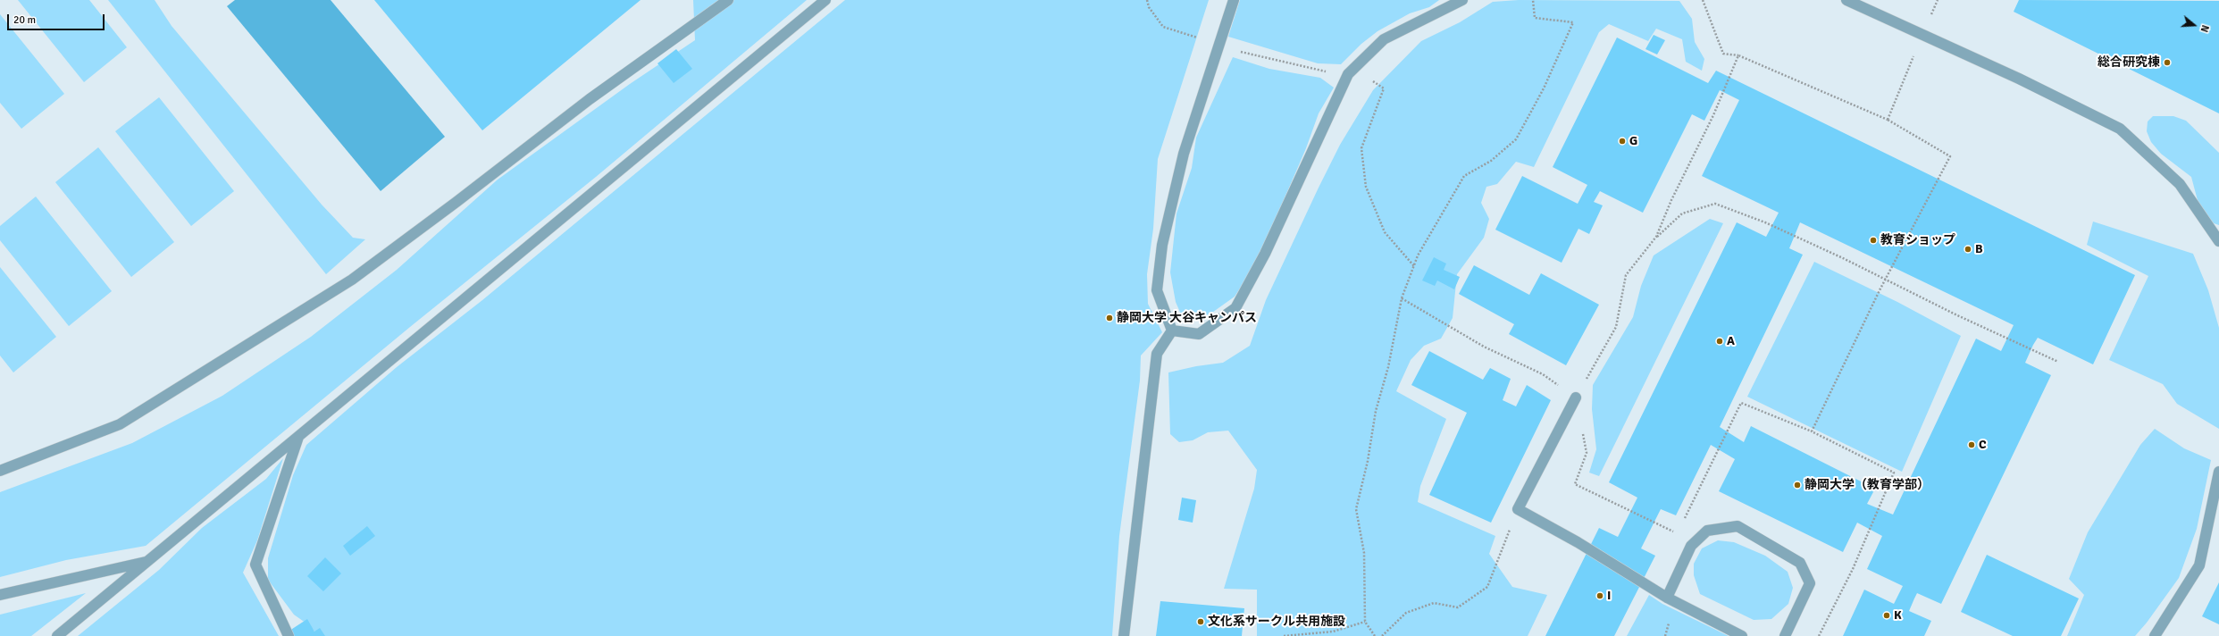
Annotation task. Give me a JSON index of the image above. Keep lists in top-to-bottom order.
{
  "places": [
    "総合研究棟",
    "G",
    "教育ショップ",
    "B",
    "静岡大学 大谷キャンパス",
    "A",
    "C",
    "静岡大学（教育学部）",
    "I",
    "K",
    "文化系サークル共用施設"
  ],
  "scale_bar": "20 m",
  "north": "right"
}
